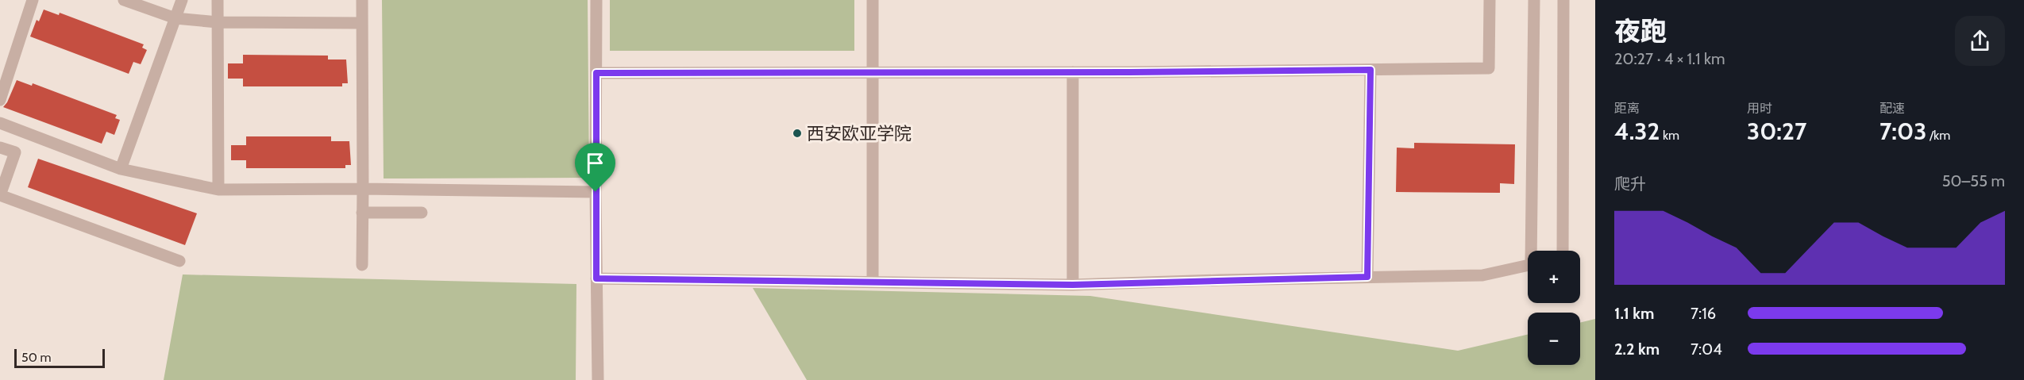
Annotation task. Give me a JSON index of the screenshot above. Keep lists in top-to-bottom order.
{
  "places": ["西安欧亚学院"],
  "scale_bar": "50 m",
  "page": {
    "heading": ["夜跑", "20:27 · 4 × 1.1 km"],
    "stats": [
      ["距离", "4.32 km"],
      ["用时", "30:27"],
      ["配速", "7:03 /km"]
    ],
    "chart": ["爬升", "50–55 m"],
    "map_buttons": ["+", "−"],
    "list": [
      {
        "name": "1.1 km",
        "note": "7:16"
      },
      {
        "name": "2.2 km",
        "note": "7:04"
      }
    ],
    "scale": "50 m"
  }
}
